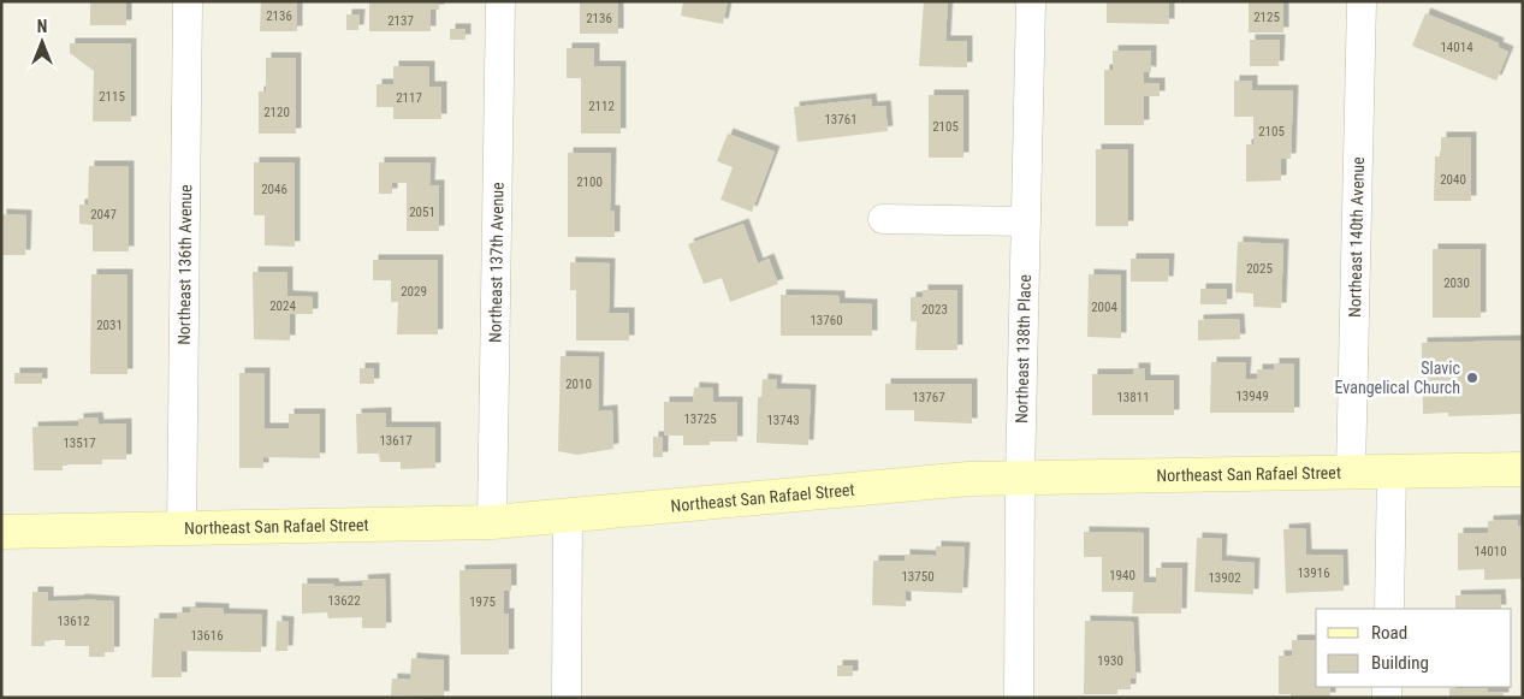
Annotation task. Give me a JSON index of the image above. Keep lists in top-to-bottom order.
{
  "streets": {
    "street": [
      "Northeast 140th Avenue",
      "Northeast 137th Avenue",
      "Northeast 136th Avenue",
      "Northeast 138th Place",
      "Northeast San Rafael Street"
    ]
  },
  "crossings": [
    ["Northeast 140th Avenue", "Northeast San Rafael Street"],
    ["Northeast 137th Avenue", "Northeast San Rafael Street"],
    ["Northeast 136th Avenue", "Northeast San Rafael Street"],
    ["Northeast 138th Place", "Northeast San Rafael Street"]
  ],
  "places": ["Slavic Evangelical Church"],
  "house_numbers": [
    "2136",
    "2125",
    "2136",
    "2137",
    "14014",
    "2115",
    "2117",
    "2112",
    "2120",
    "13761",
    "2105",
    "2105",
    "2040",
    "2100",
    "2046",
    "2051",
    "2047",
    "2025",
    "2030",
    "2029",
    "2024",
    "2004",
    "2023",
    "13760",
    "2031",
    "2010",
    "13949",
    "13767",
    "13811",
    "13725",
    "13743",
    "13617",
    "13517",
    "14010",
    "13916",
    "1940",
    "13750",
    "13902",
    "13622",
    "1975",
    "13612",
    "13616",
    "1930"
  ],
  "legend": ["Road", "Building"],
  "north": "top"
}
